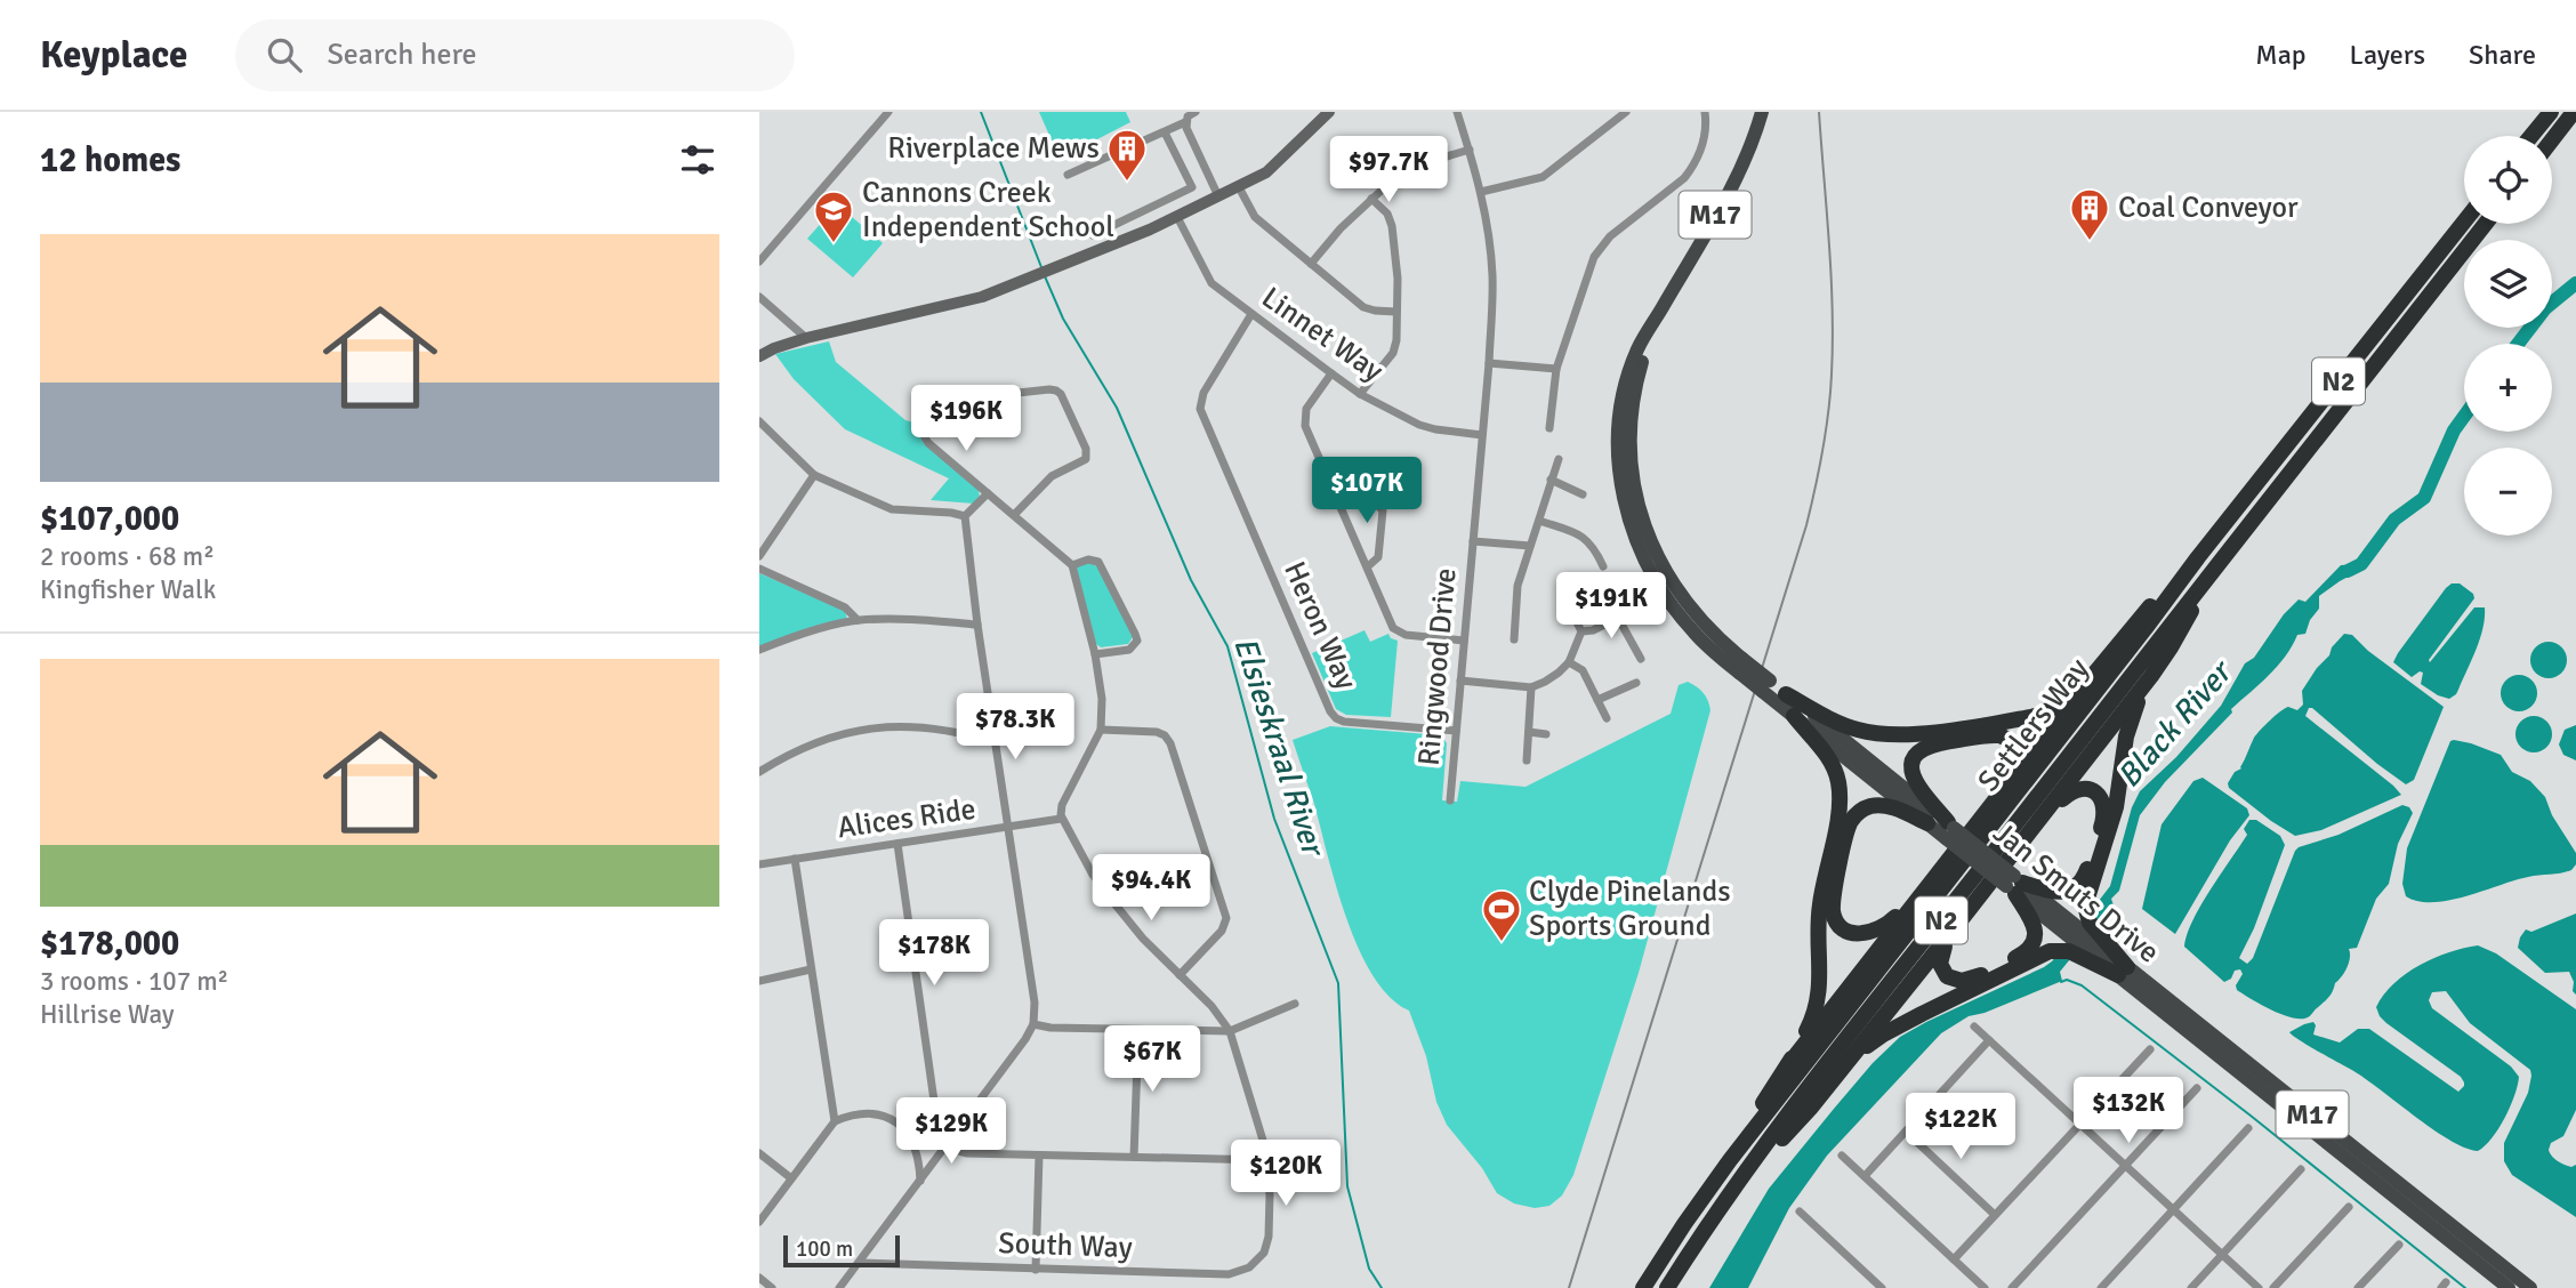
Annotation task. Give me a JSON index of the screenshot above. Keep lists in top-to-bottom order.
{
  "streets": {
    "highway": ["N2", "Settlers Way"],
    "main road": ["M17", "Jan Smuts Drive"],
    "street": [
      "Linnet Way",
      "Heron Way",
      "Ringwood Drive",
      "Alices Ride",
      "South Way"
    ]
  },
  "crossings": [
    ["Linnet Way", "Heron Way"],
    ["Linnet Way", "Ringwood Drive"],
    ["Heron Way", "Ringwood Drive"]
  ],
  "water": ["Black River", "Elsieskraal River"],
  "places": {
    "building": ["Riverplace Mews", "Coal Conveyor"],
    "school or university": ["Cannons Creek Independent School"],
    "sports": ["Clyde Pinelands Sports Ground"]
  },
  "scale_bar": "100 m",
  "page": {
    "header": "Keyplace",
    "search": "Search here",
    "nav": ["Map", "Layers", "Share"],
    "heading": "12 homes",
    "map_buttons": ["+", "−"],
    "price": [
      "$97.7K",
      "$196K",
      "$107K",
      "$191K",
      "$78.3K",
      "$94.4K",
      "$178K",
      "$67K",
      "$132K",
      "$122K",
      "$129K",
      "$120K"
    ],
    "list": [
      {
        "name": "$107,000",
        "note": "2 rooms · 68 m² · Kingfisher Walk"
      },
      {
        "name": "$178,000",
        "note": "3 rooms · 107 m² · Hillrise Way"
      }
    ],
    "scale": "100 m"
  }
}
